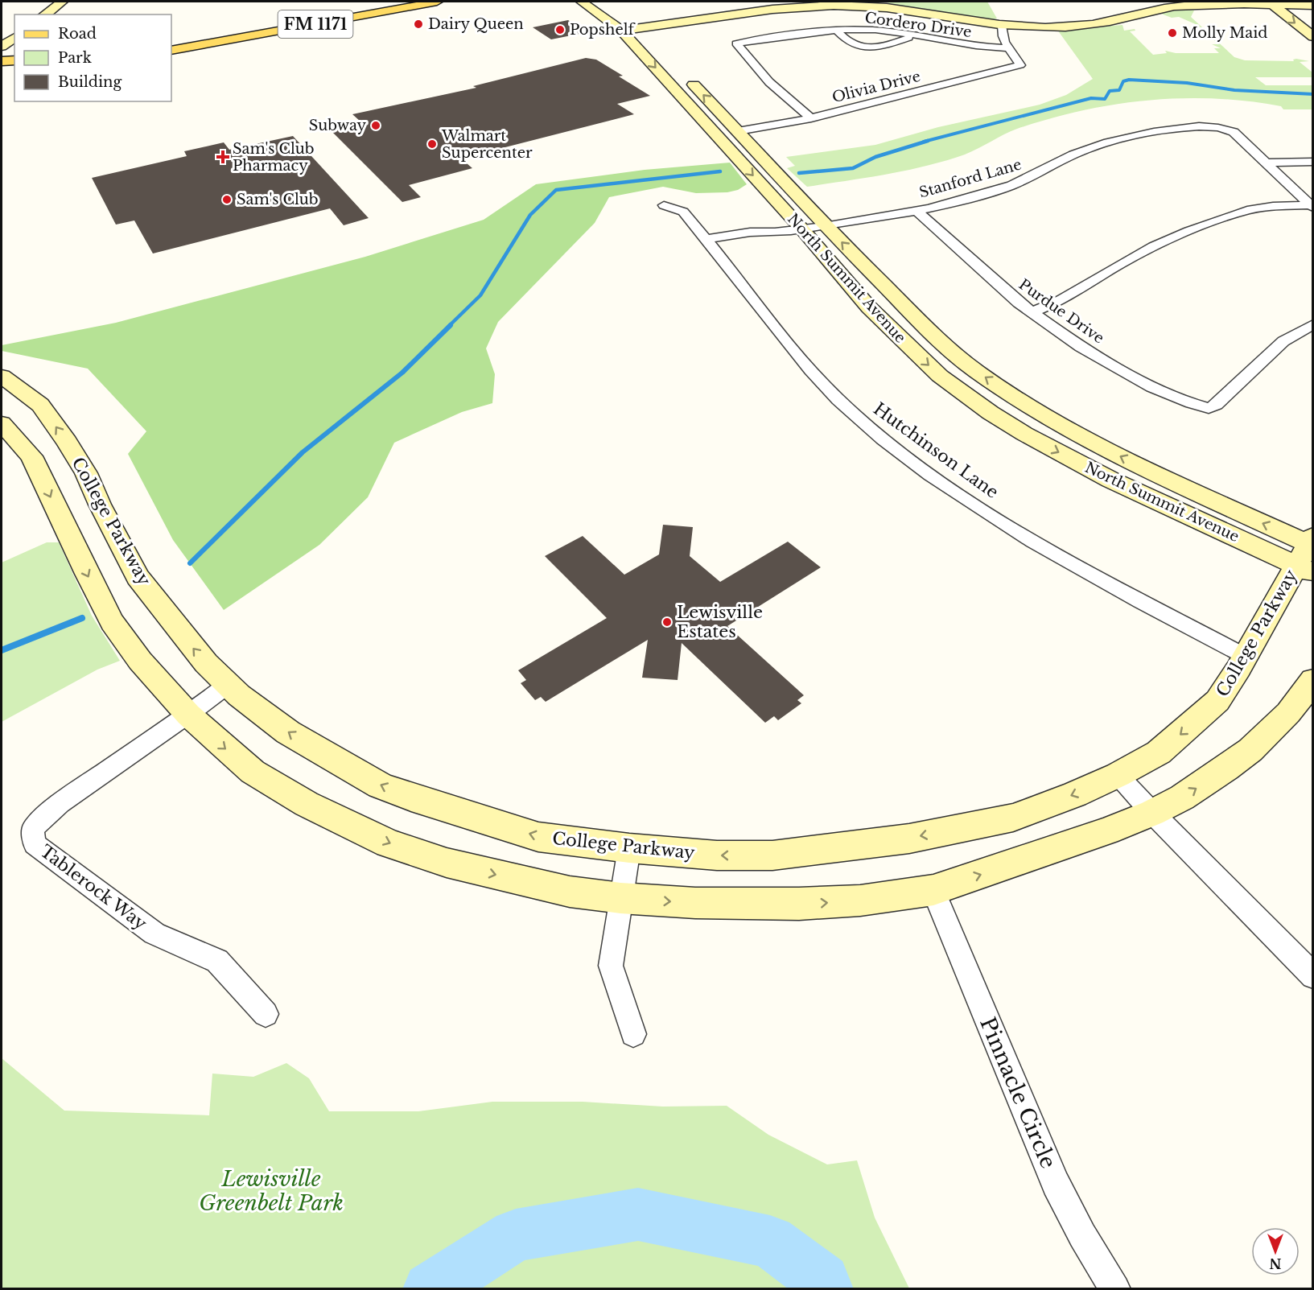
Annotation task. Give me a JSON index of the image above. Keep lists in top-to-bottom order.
{
  "streets": {
    "main road": ["FM 1171"],
    "street": [
      "Cordero Drive",
      "Olivia Drive",
      "Stanford Lane",
      "North Summit Avenue",
      "Purdue Drive",
      "Hutchinson Lane",
      "College Parkway",
      "Tablerock Way",
      "Pinnacle Circle"
    ]
  },
  "crossings": [
    ["Cordero Drive", "Olivia Drive"],
    ["Olivia Drive", "North Summit Avenue"],
    ["Stanford Lane", "North Summit Avenue"],
    ["Stanford Lane", "Purdue Drive"],
    ["Stanford Lane", "Hutchinson Lane"],
    ["North Summit Avenue", "College Parkway"],
    ["Hutchinson Lane", "College Parkway"],
    ["College Parkway", "Tablerock Way"]
  ],
  "parks": ["Lewisville Greenbelt Park"],
  "places": {
    "other": [
      "Dairy Queen",
      "Popshelf",
      "Molly Maid",
      "Subway",
      "Walmart Supercenter",
      "Sam's Club",
      "Lewisville Estates"
    ],
    "health": ["Sam's Club Pharmacy"]
  },
  "legend": ["Road", "Park", "Building"],
  "north": "bottom"
}
